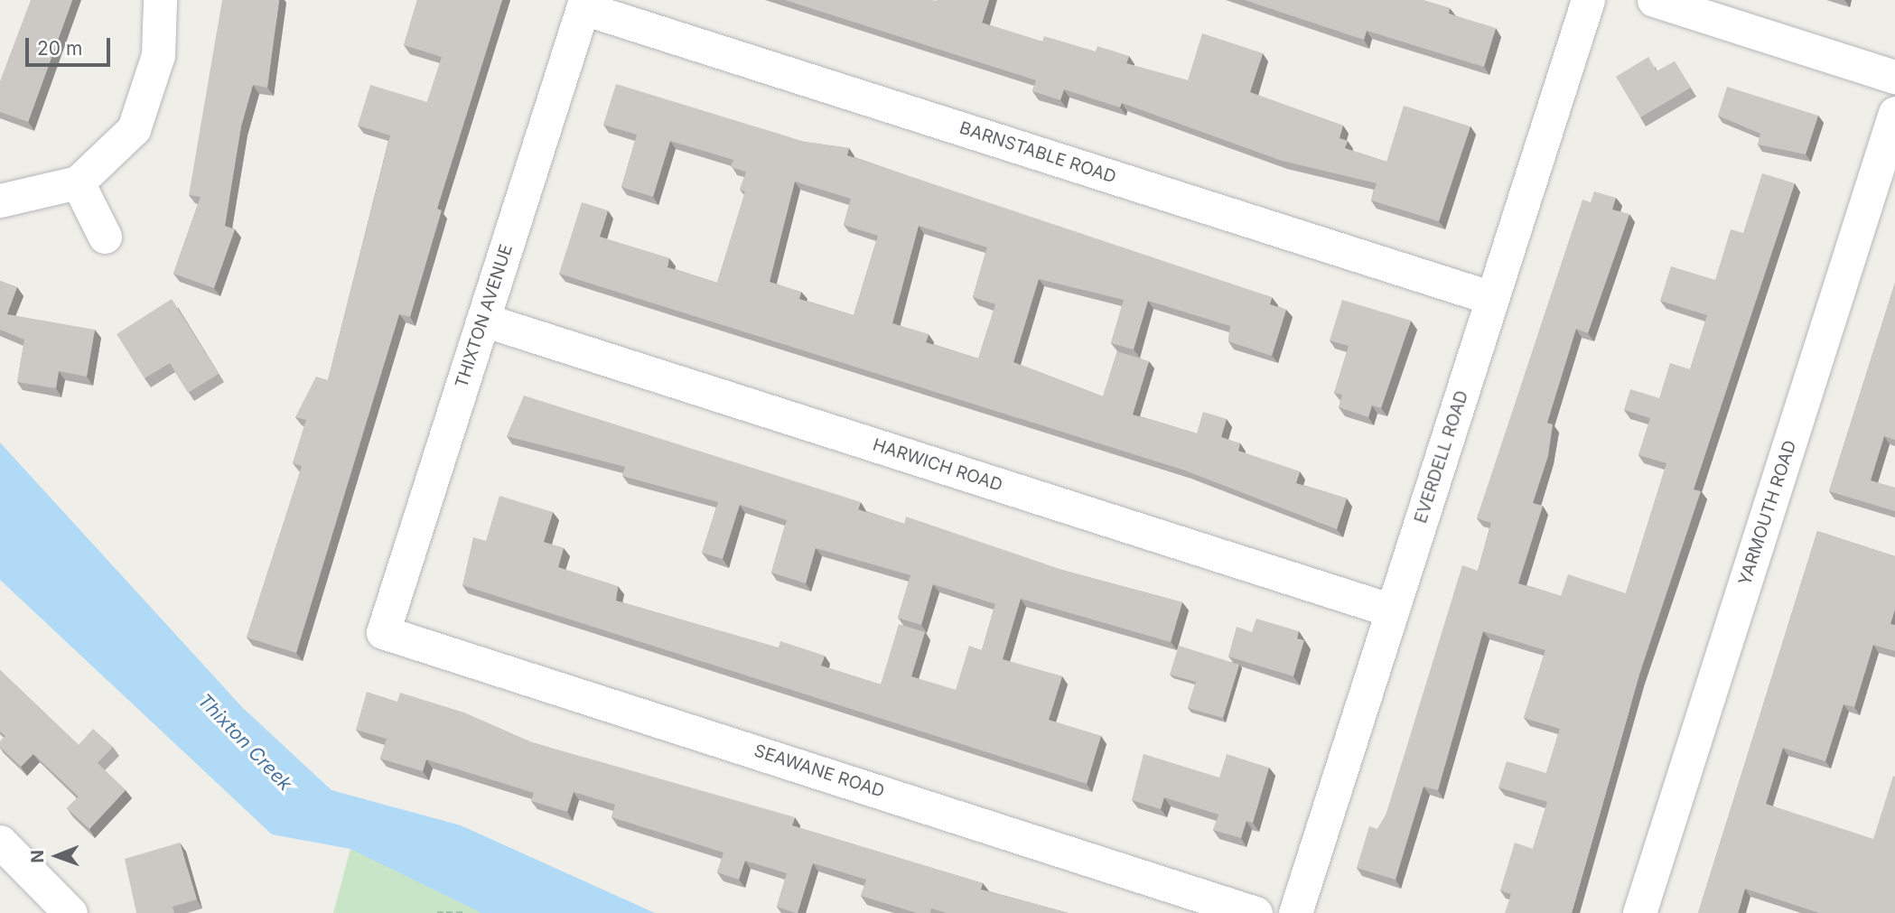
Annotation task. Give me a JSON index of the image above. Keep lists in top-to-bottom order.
{
  "streets": {
    "street": [
      "BARNSTABLE ROAD",
      "THIXTON AVENUE",
      "EVERDELL ROAD",
      "HARWICH ROAD",
      "YARMOUTH ROAD",
      "SEAWANE ROAD"
    ]
  },
  "crossings": [
    ["BARNSTABLE ROAD", "THIXTON AVENUE"],
    ["BARNSTABLE ROAD", "EVERDELL ROAD"],
    ["THIXTON AVENUE", "HARWICH ROAD"],
    ["THIXTON AVENUE", "SEAWANE ROAD"],
    ["EVERDELL ROAD", "HARWICH ROAD"]
  ],
  "water": ["Thixton Creek"],
  "scale_bar": "20 m",
  "north": "left"
}
